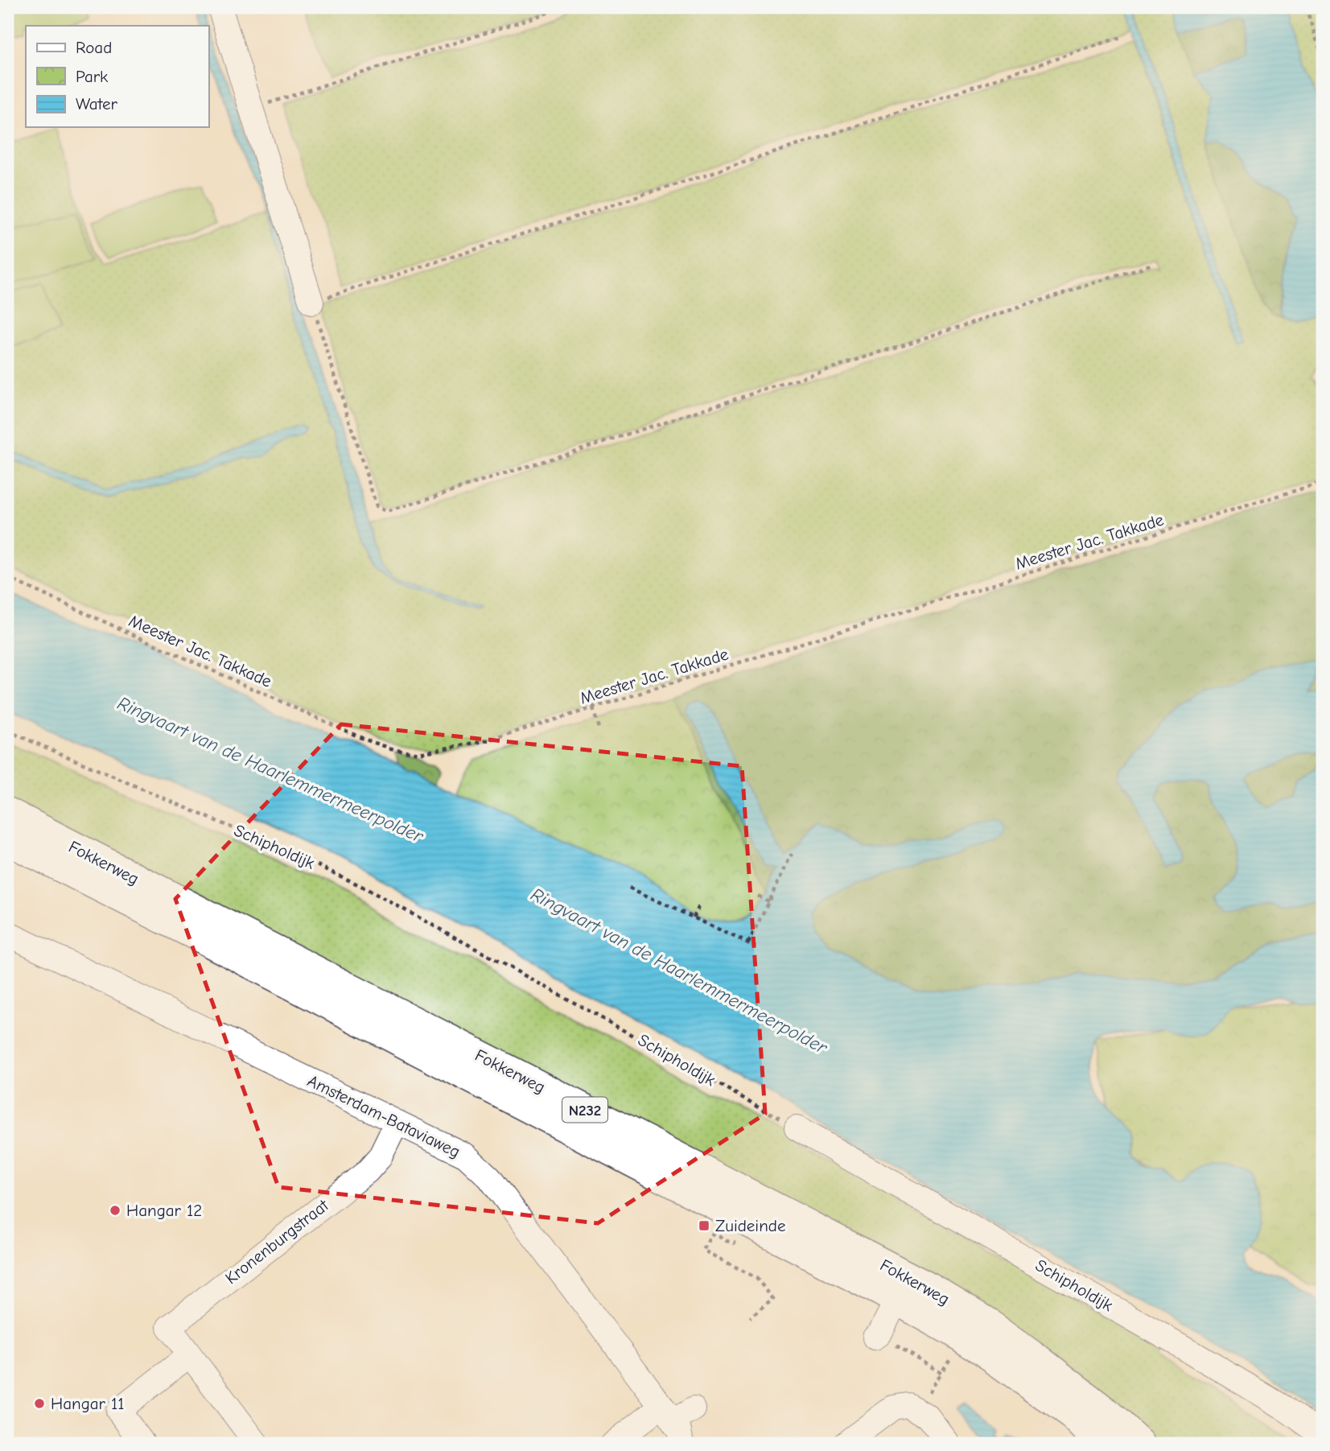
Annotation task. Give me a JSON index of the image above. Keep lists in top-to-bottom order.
{
  "streets": {
    "main road": ["Fokkerweg", "N232"],
    "street": ["Schipholdijk", "Amsterdam-Bataviaweg", "Kronenburgstraat"],
    "path": ["Meester Jac. Takkade"]
  },
  "crossings": [
    ["Amsterdam-Bataviaweg", "Kronenburgstraat"]
  ],
  "water": ["Ringvaart van de Haarlemmermeerpolder"],
  "places": {
    "other": ["Hangar 12", "Hangar 11"],
    "transit": ["Zuideinde"]
  },
  "legend": ["Road", "Park", "Water"]
}
